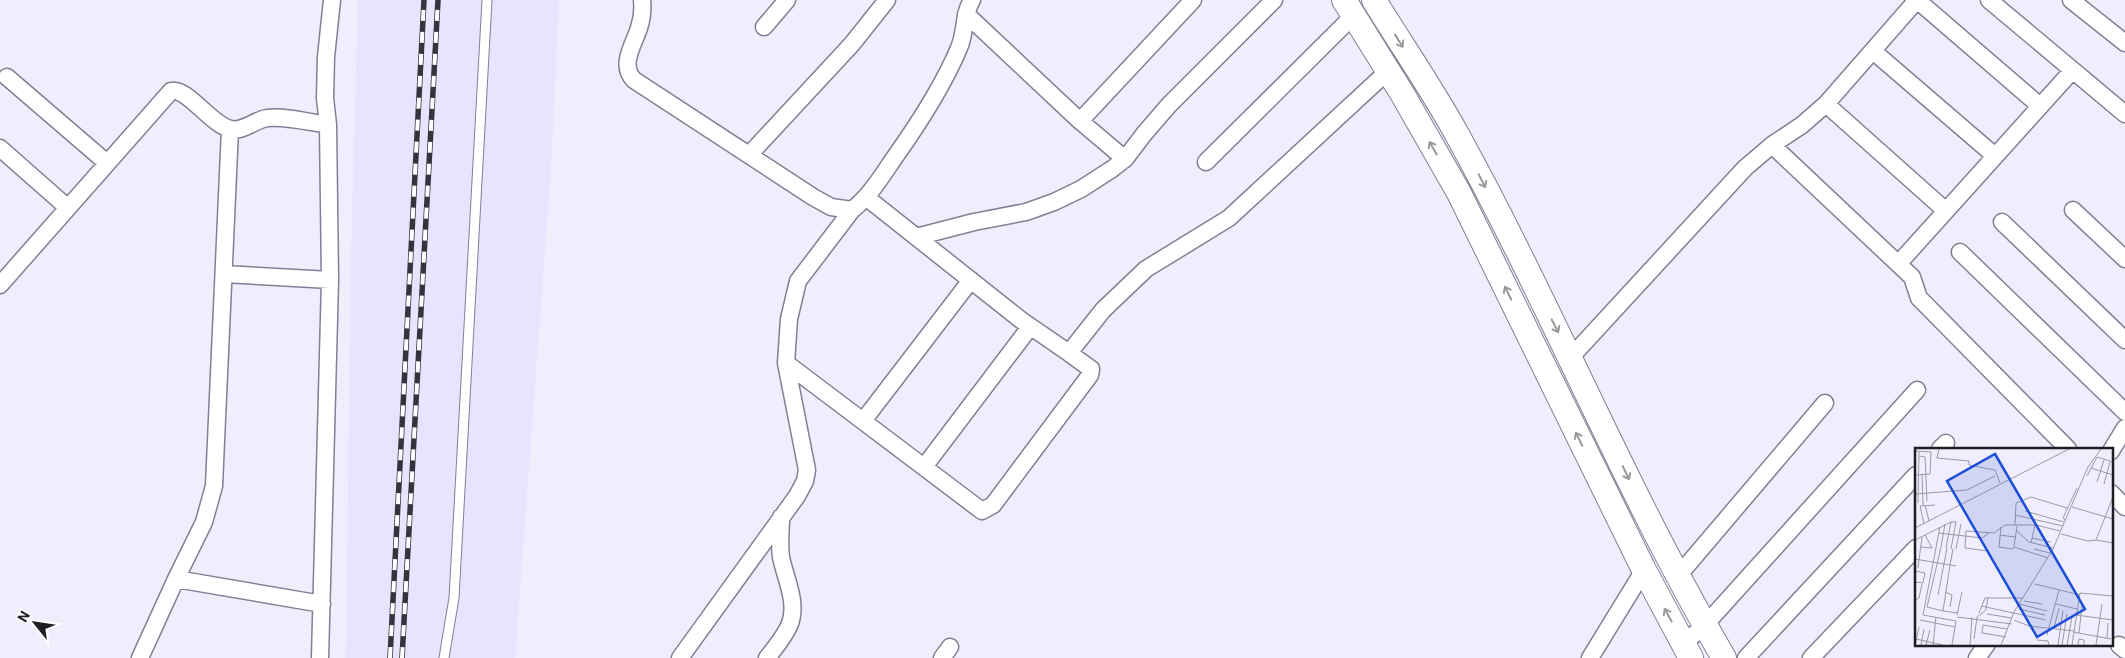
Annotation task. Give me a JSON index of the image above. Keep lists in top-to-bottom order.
{
  "north": "top left"
}
